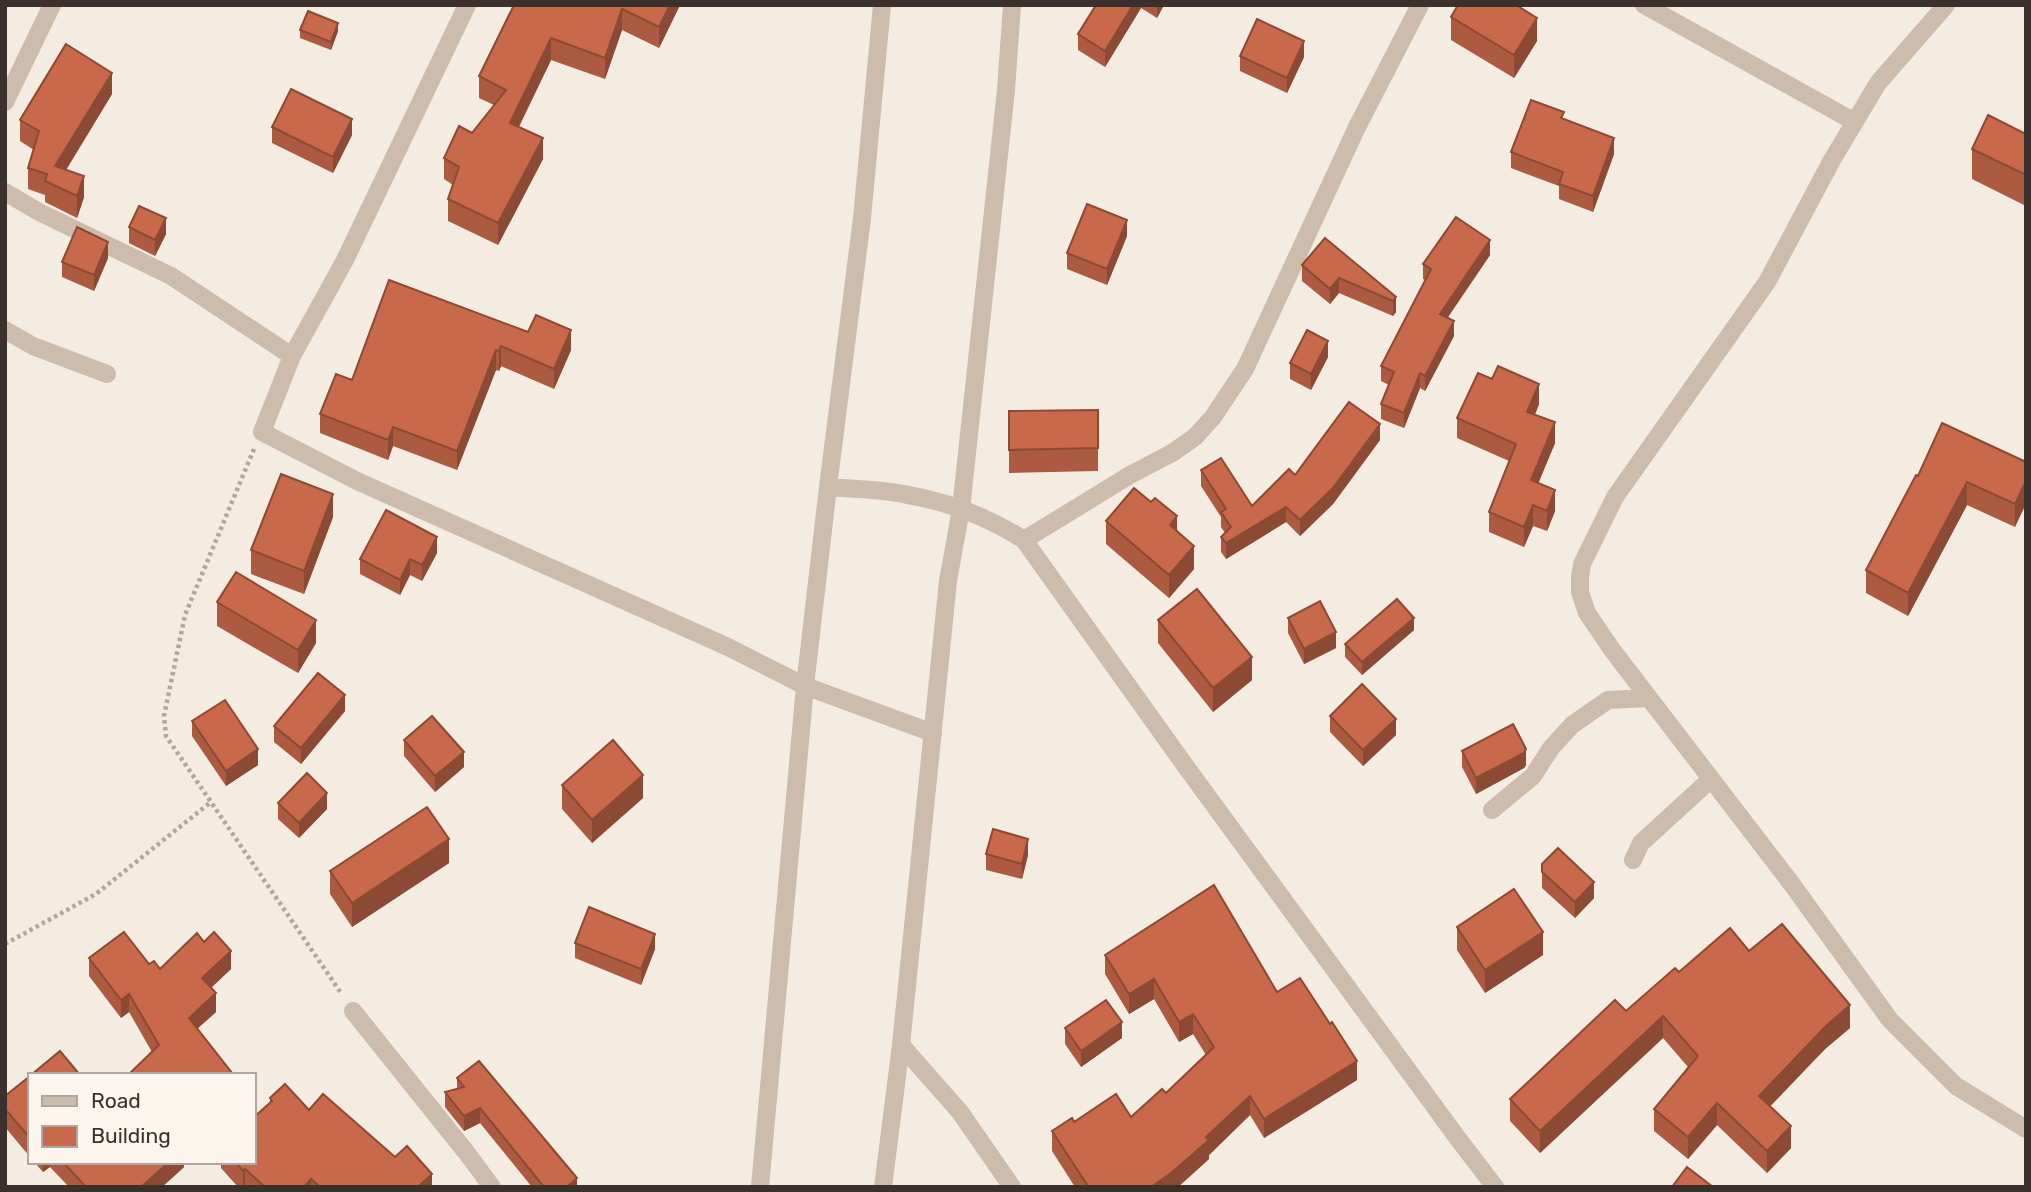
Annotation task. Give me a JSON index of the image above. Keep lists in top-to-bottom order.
{
  "legend": ["Road", "Building"]
}
